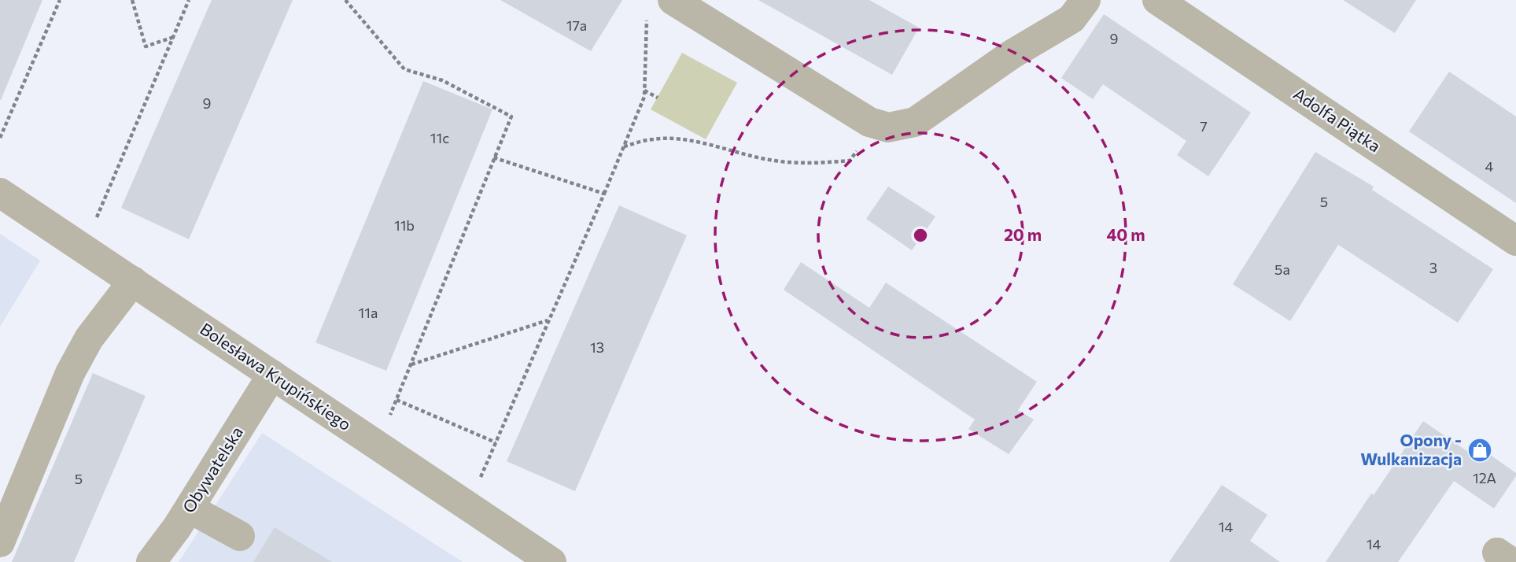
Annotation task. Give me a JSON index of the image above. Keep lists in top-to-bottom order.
{
  "streets": {
    "street": ["Adolfa Piątka", "Bolesława Krupińskiego", "Obywatelska"]
  },
  "crossings": [
    ["Bolesława Krupińskiego", "Obywatelska"]
  ],
  "places": {
    "shop": ["Opony - Wulkanizacja"]
  },
  "house_numbers": [
    "17a",
    "9",
    "9",
    "7",
    "11c",
    "4",
    "5",
    "11b",
    "3",
    "5a",
    "11a",
    "13",
    "12A",
    "5",
    "14",
    "14"
  ],
  "rings": ["20 m", "40 m"]
}
